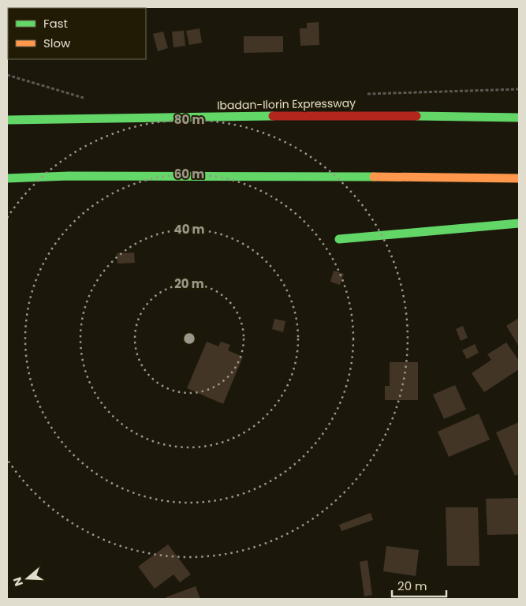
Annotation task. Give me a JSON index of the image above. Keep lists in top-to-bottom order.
{
  "streets": {
    "main road": ["Ibadan-Ilorin Expressway"]
  },
  "legend": ["Fast", "Slow"],
  "scale_bar": "20 m",
  "north": "left",
  "rings": [
    "80 m",
    "60 m",
    "40 m",
    "20 m"
  ]
}
